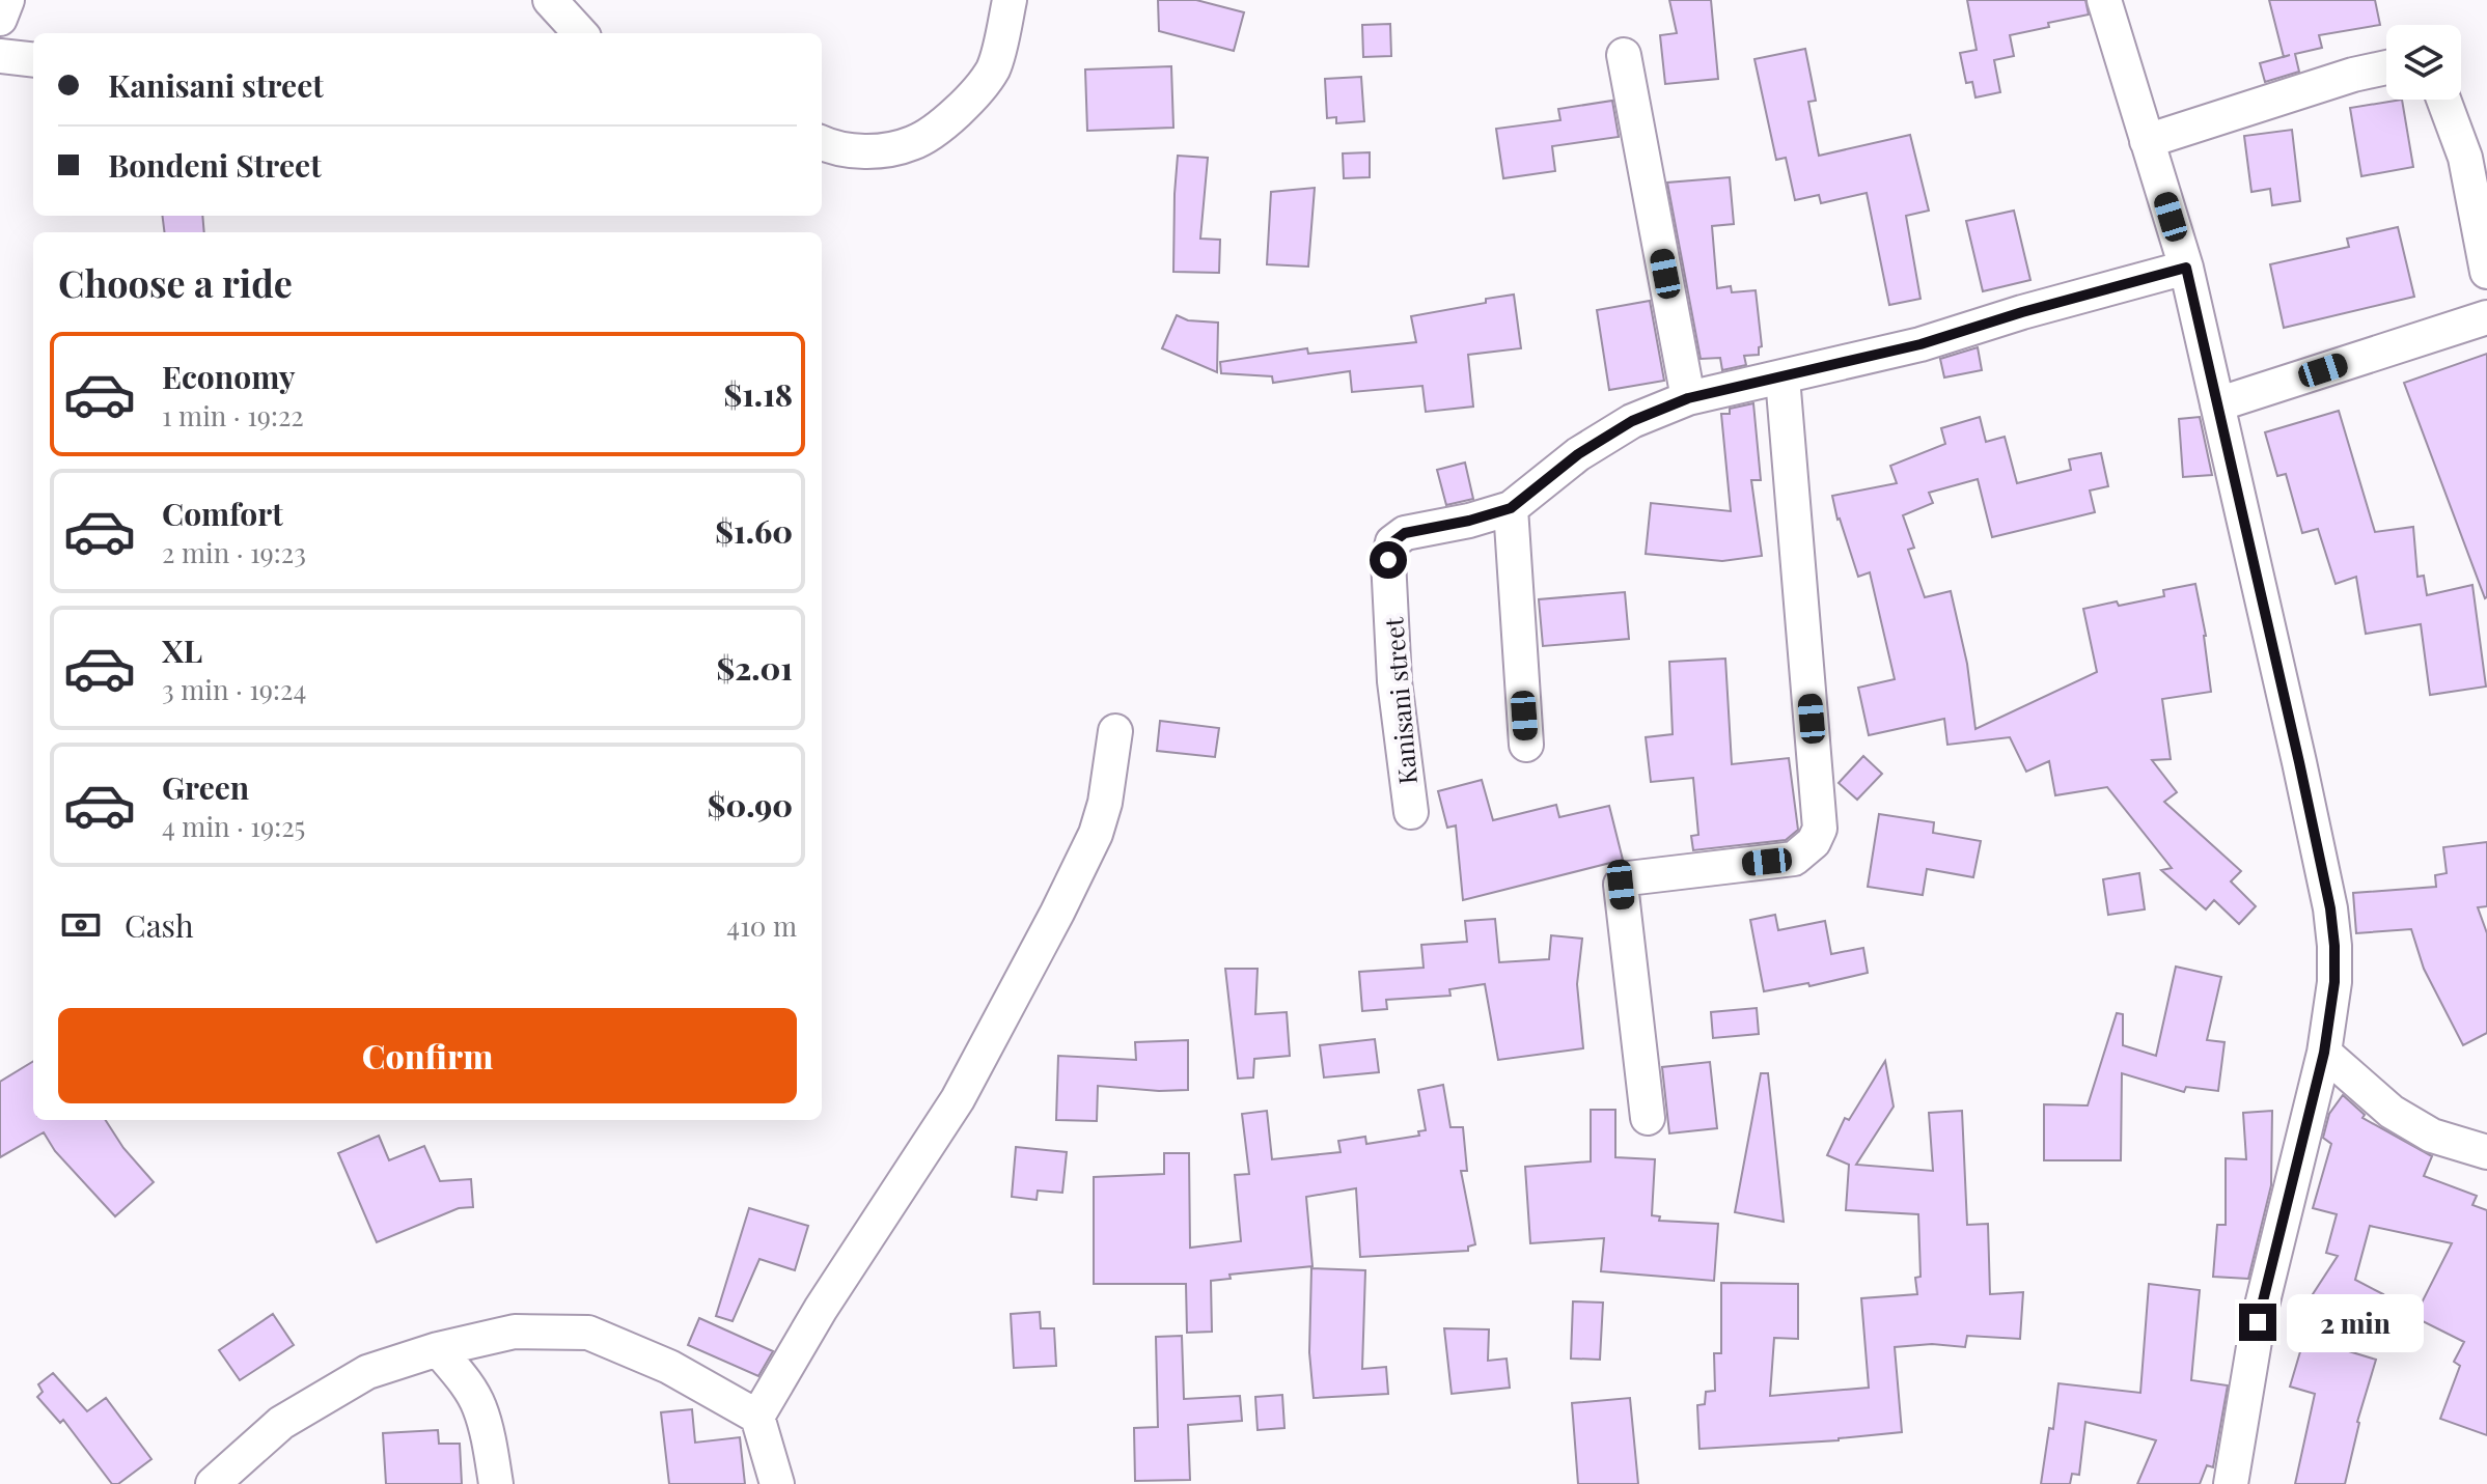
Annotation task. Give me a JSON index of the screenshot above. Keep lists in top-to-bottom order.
{
  "streets": {
    "street": ["Kanisani street"]
  },
  "page": {
    "banner": ["Kanisani street", "Bondeni Street"],
    "heading": "Choose a ride",
    "list": [
      {
        "name": "Economy",
        "note": "1 min · 19:22",
        "value": "$1.18"
      },
      {
        "name": "Comfort",
        "note": "2 min · 19:23",
        "value": "$1.60"
      },
      {
        "name": "XL",
        "note": "3 min · 19:24",
        "value": "$2.01"
      },
      {
        "name": "Green",
        "note": "4 min · 19:25",
        "value": "$0.90"
      }
    ],
    "pay": ["Cash", "410 m"],
    "buttons": "Confirm",
    "bubble": "2 min"
  }
}
